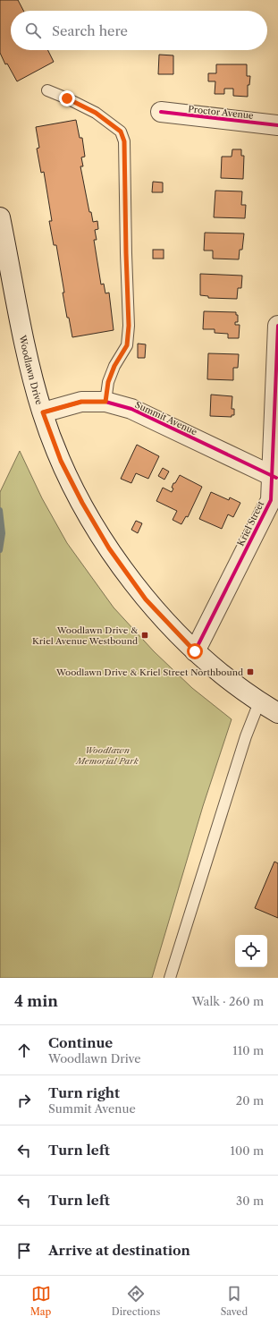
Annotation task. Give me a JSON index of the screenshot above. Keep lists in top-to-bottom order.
{
  "streets": {
    "street": [
      "Proctor Avenue",
      "Woodlawn Drive",
      "Summit Avenue",
      "Kriel Street"
    ]
  },
  "crossings": [
    ["Woodlawn Drive", "Summit Avenue"],
    ["Woodlawn Drive", "Kriel Street"],
    ["Summit Avenue", "Kriel Street"]
  ],
  "parks": ["Woodlawn Memorial Park"],
  "places": {
    "transit": ["Woodlawn Drive & Kriel Avenue Westbound", "Woodlawn Drive & Kriel Street Northbound"]
  },
  "page": {
    "search": "Search here",
    "heading": ["4 min", "Walk · 260 m"],
    "list": [
      ["Continue", "Woodlawn Drive", "110 m"],
      ["Turn right", "Summit Avenue", "20 m"],
      ["Turn left", "100 m"],
      ["Turn left", "30 m"],
      "Arrive at destination"
    ],
    "nav": ["Map", "Directions", "Saved"]
  }
}
